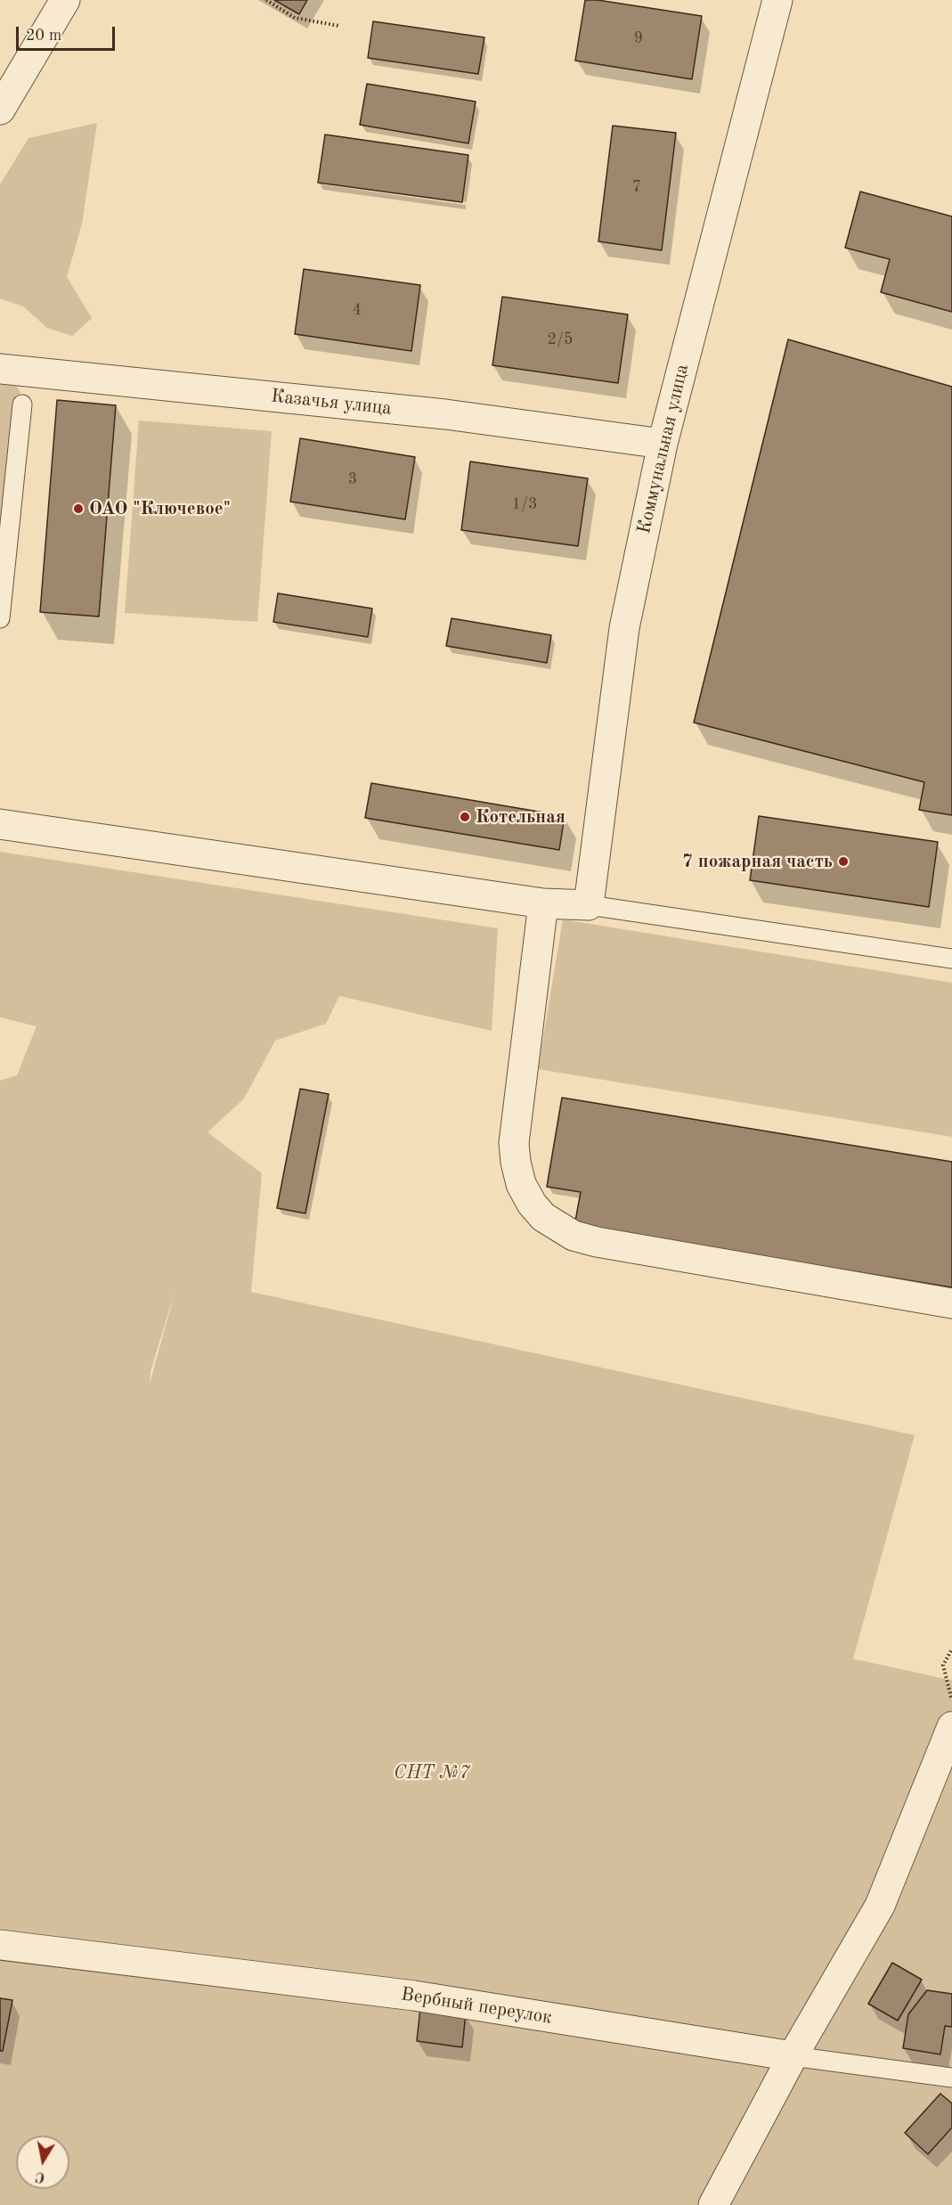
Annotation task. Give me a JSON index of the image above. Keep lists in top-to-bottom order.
{
  "streets": {
    "street": ["Казачья улица", "Коммунальная улица", "Вербный переулок"]
  },
  "crossings": [
    ["Казачья улица", "Коммунальная улица"]
  ],
  "parks": ["СНТ №7"],
  "places": ["ОАО \"Ключевое\"", "Котельная", "7 пожарная часть"],
  "house_numbers": [
    "9",
    "7",
    "4",
    "2/5",
    "3",
    "1/3"
  ],
  "scale_bar": "20 m",
  "north": "bottom"
}
